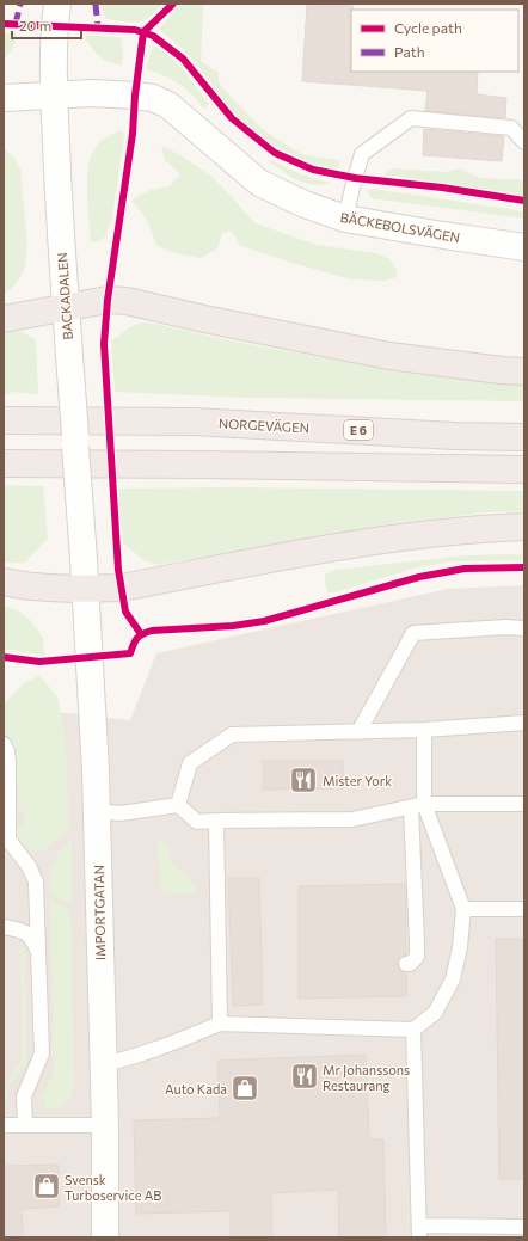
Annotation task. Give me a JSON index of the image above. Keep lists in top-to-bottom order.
{
  "streets": {
    "highway": ["NORGEVÄGEN", "E 6"],
    "street": ["BÄCKEBOLSVÄGEN", "BACKADALEN", "IMPORTGATAN"]
  },
  "crossings": [
    ["BÄCKEBOLSVÄGEN", "BACKADALEN"],
    ["BACKADALEN", "IMPORTGATAN"]
  ],
  "places": {
    "restaurant": ["Mister York", "Mr Johanssons Restaurang"],
    "shop": ["Auto Kada", "Svensk Turboservice AB"]
  },
  "legend": ["Cycle path", "Path"],
  "scale_bar": "20 m"
}
